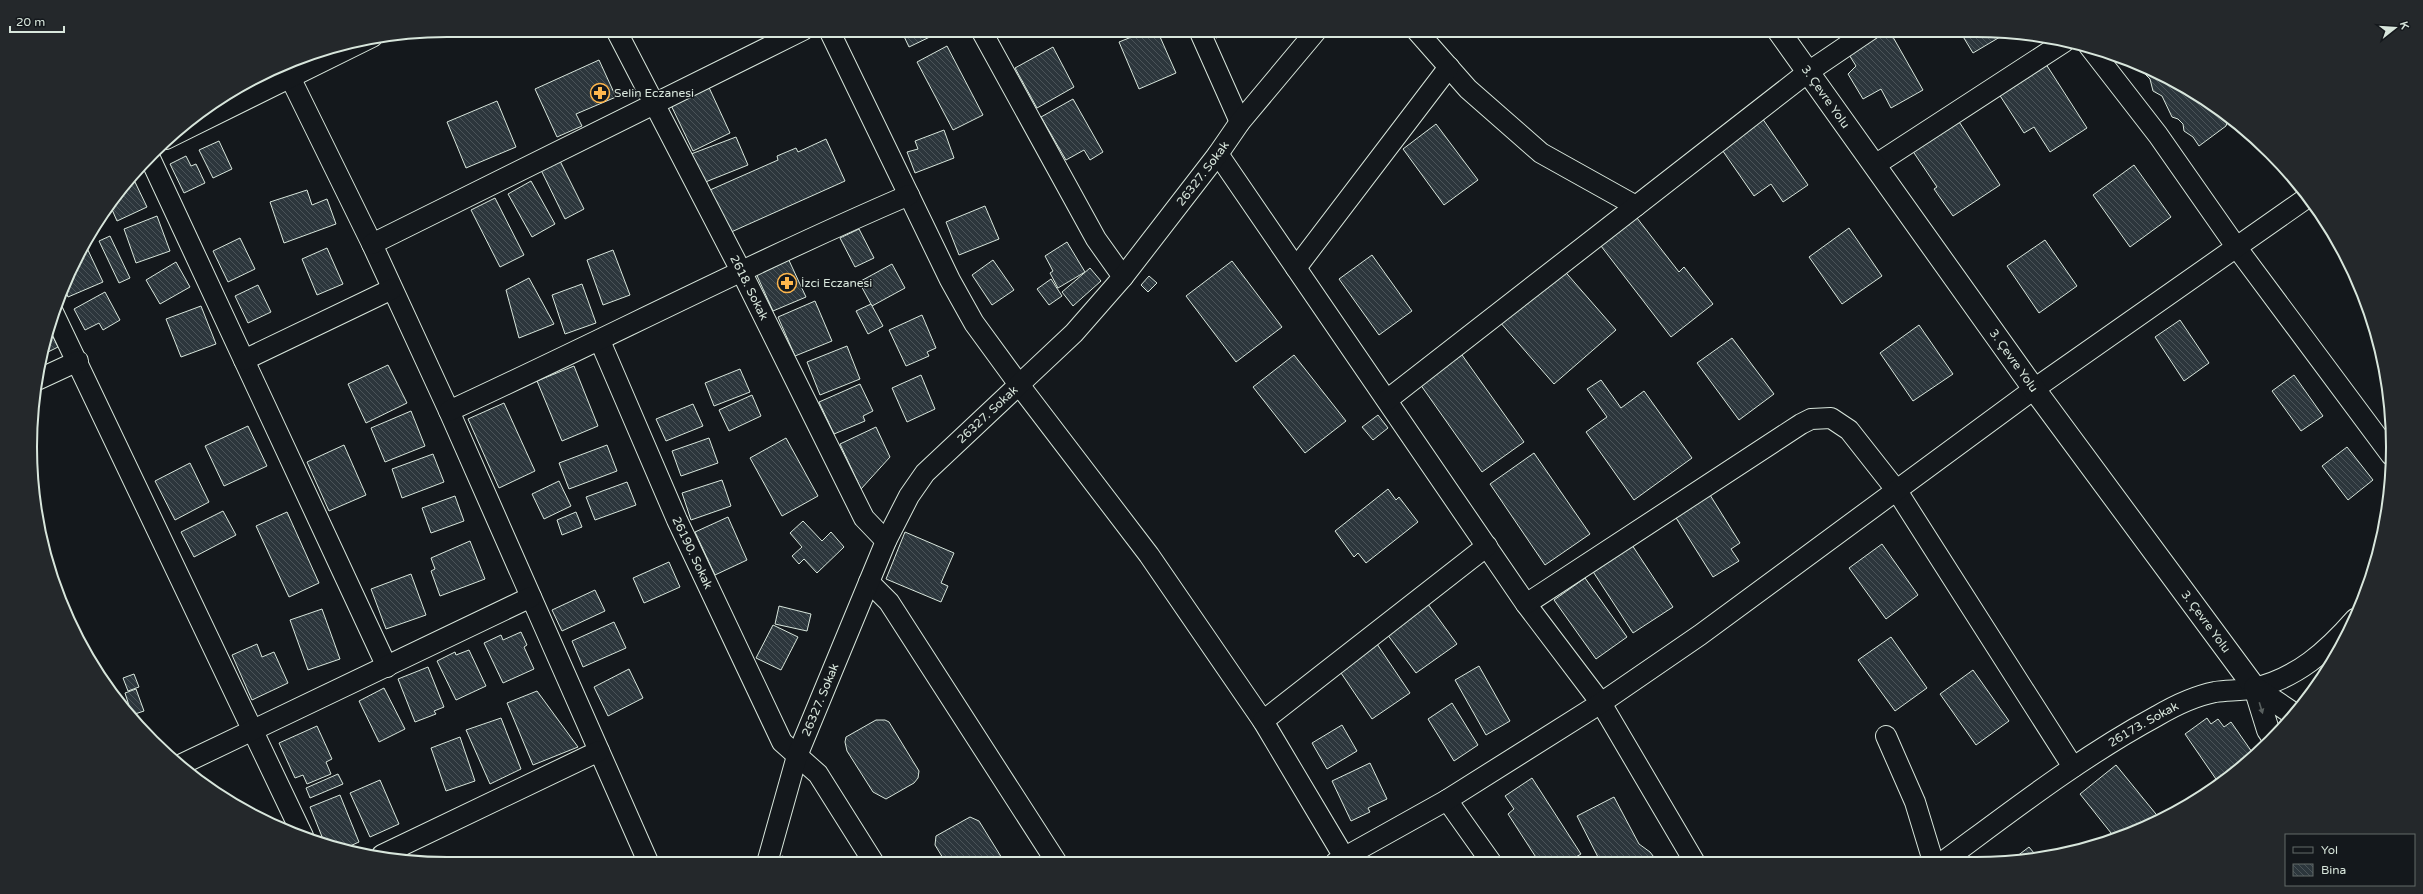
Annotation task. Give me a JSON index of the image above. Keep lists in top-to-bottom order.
{
  "streets": {
    "main road": ["3. Çevre Yolu"],
    "street": [
      "26327. Sokak",
      "2618. Sokak",
      "26190. Sokak",
      "26173. Sokak"
    ]
  },
  "crossings": [
    ["3. Çevre Yolu", "26173. Sokak"],
    ["26327. Sokak", "2618. Sokak"],
    ["26327. Sokak", "26190. Sokak"]
  ],
  "places": {
    "pharmacy": ["Selin Eczanesi", "İzci Eczanesi"]
  },
  "legend": ["Yol", "Bina"],
  "scale_bar": "20 m",
  "north": "right"
}
